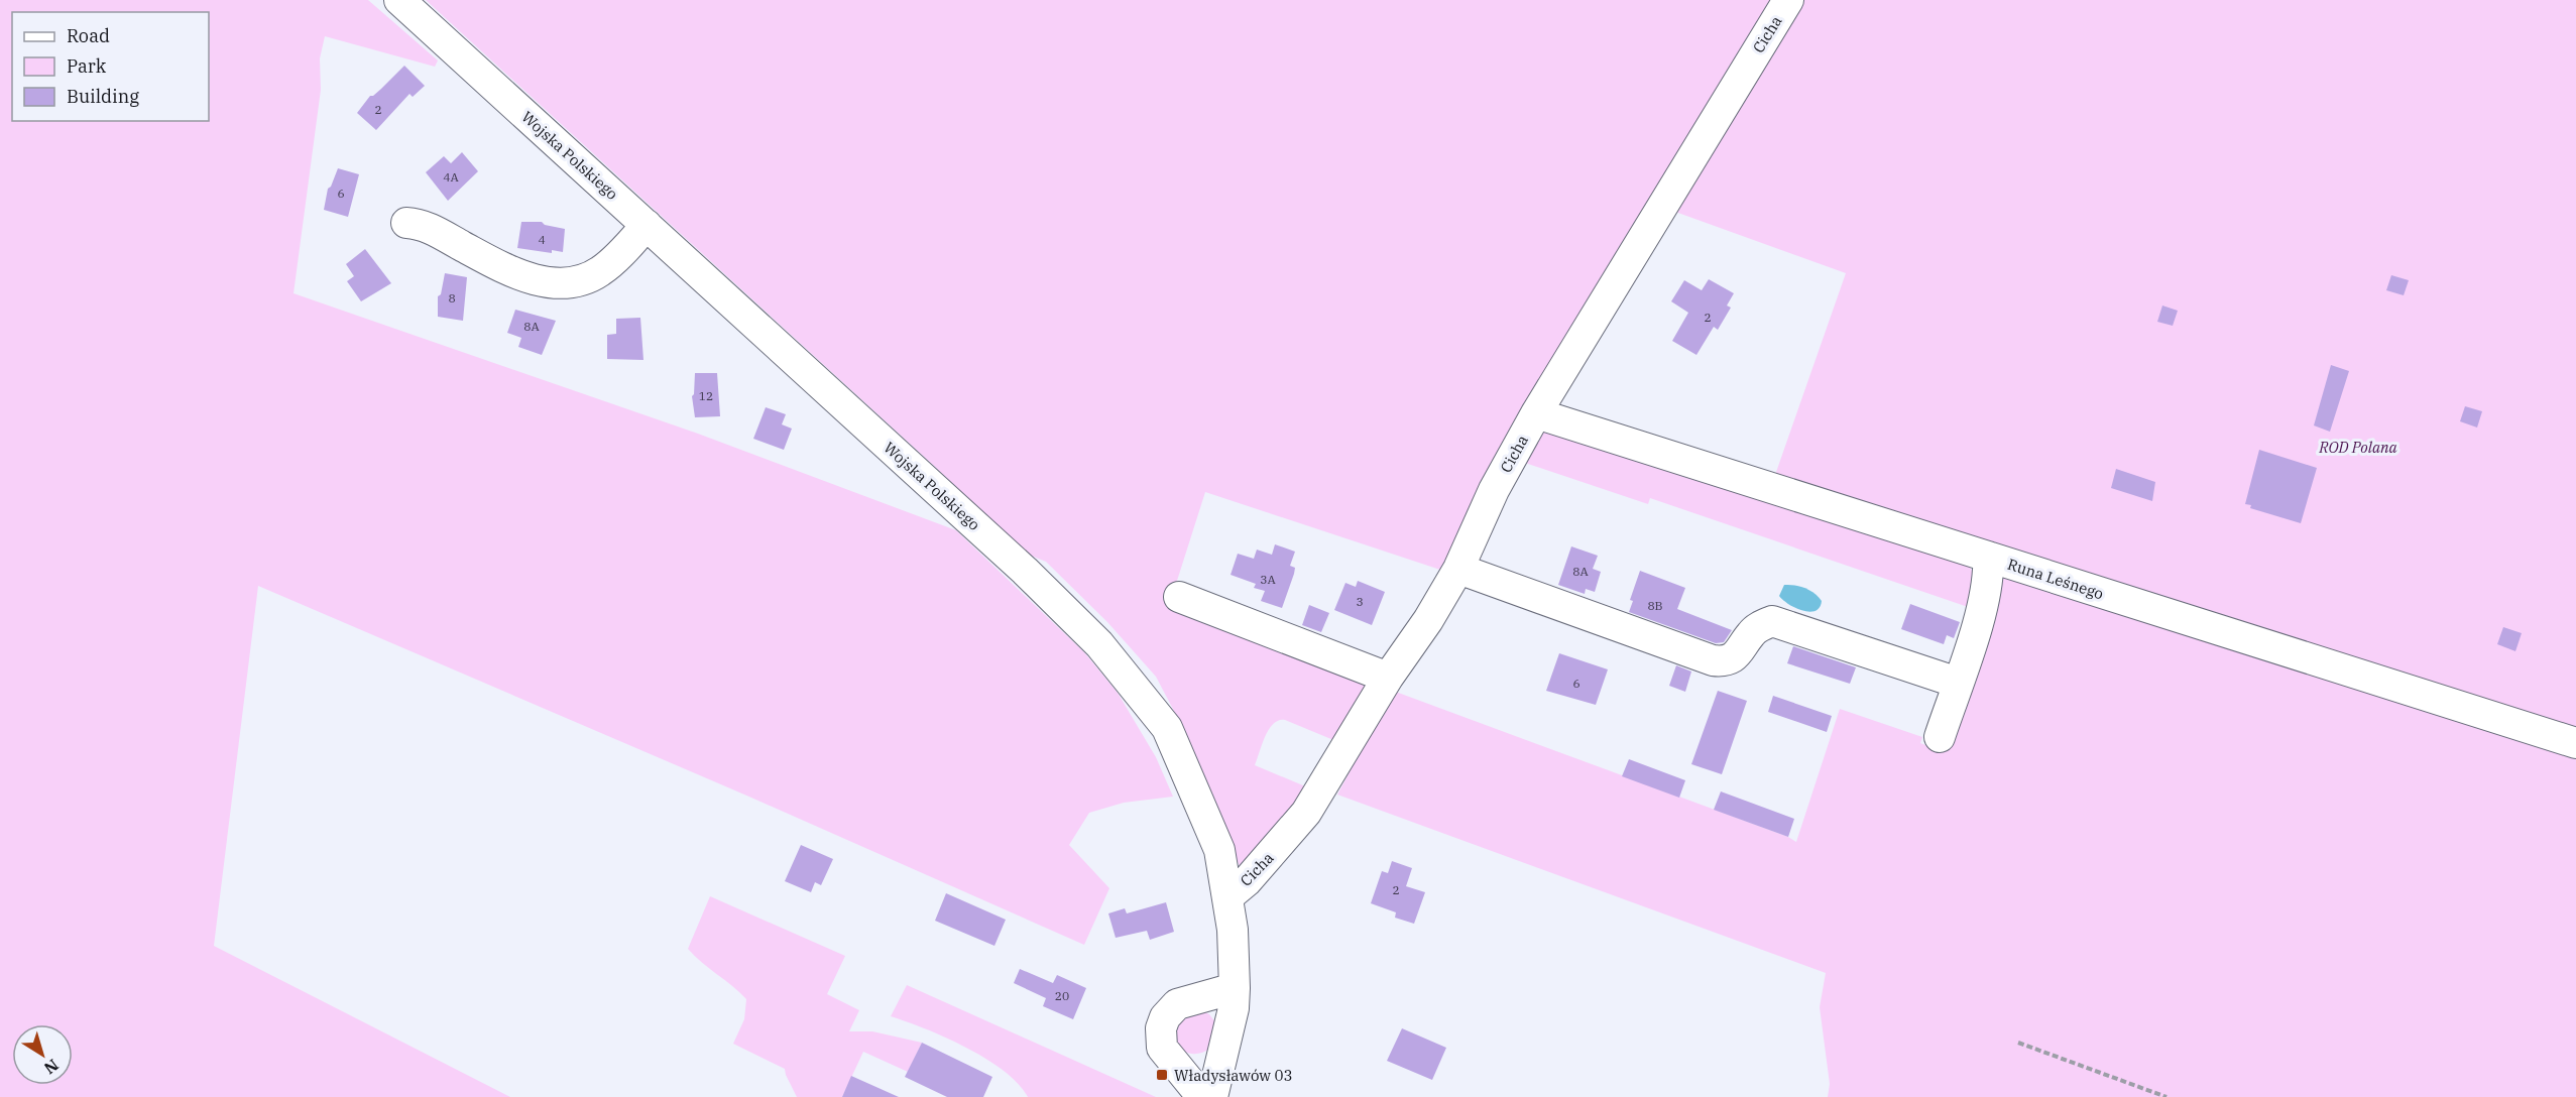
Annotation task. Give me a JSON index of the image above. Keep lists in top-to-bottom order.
{
  "streets": {
    "street": ["Cicha", "Wojska Polskiego", "Runa Leśnego"]
  },
  "crossings": [
    ["Cicha", "Wojska Polskiego"],
    ["Cicha", "Runa Leśnego"]
  ],
  "parks": ["ROD Polana"],
  "places": {
    "transit": ["Władysławów 03"]
  },
  "house_numbers": [
    "2",
    "4A",
    "6",
    "4",
    "8",
    "2",
    "8A",
    "12",
    "8A",
    "3A",
    "3",
    "8B",
    "6",
    "2",
    "20"
  ],
  "legend": ["Road", "Park", "Building"],
  "north": "bottom right"
}
